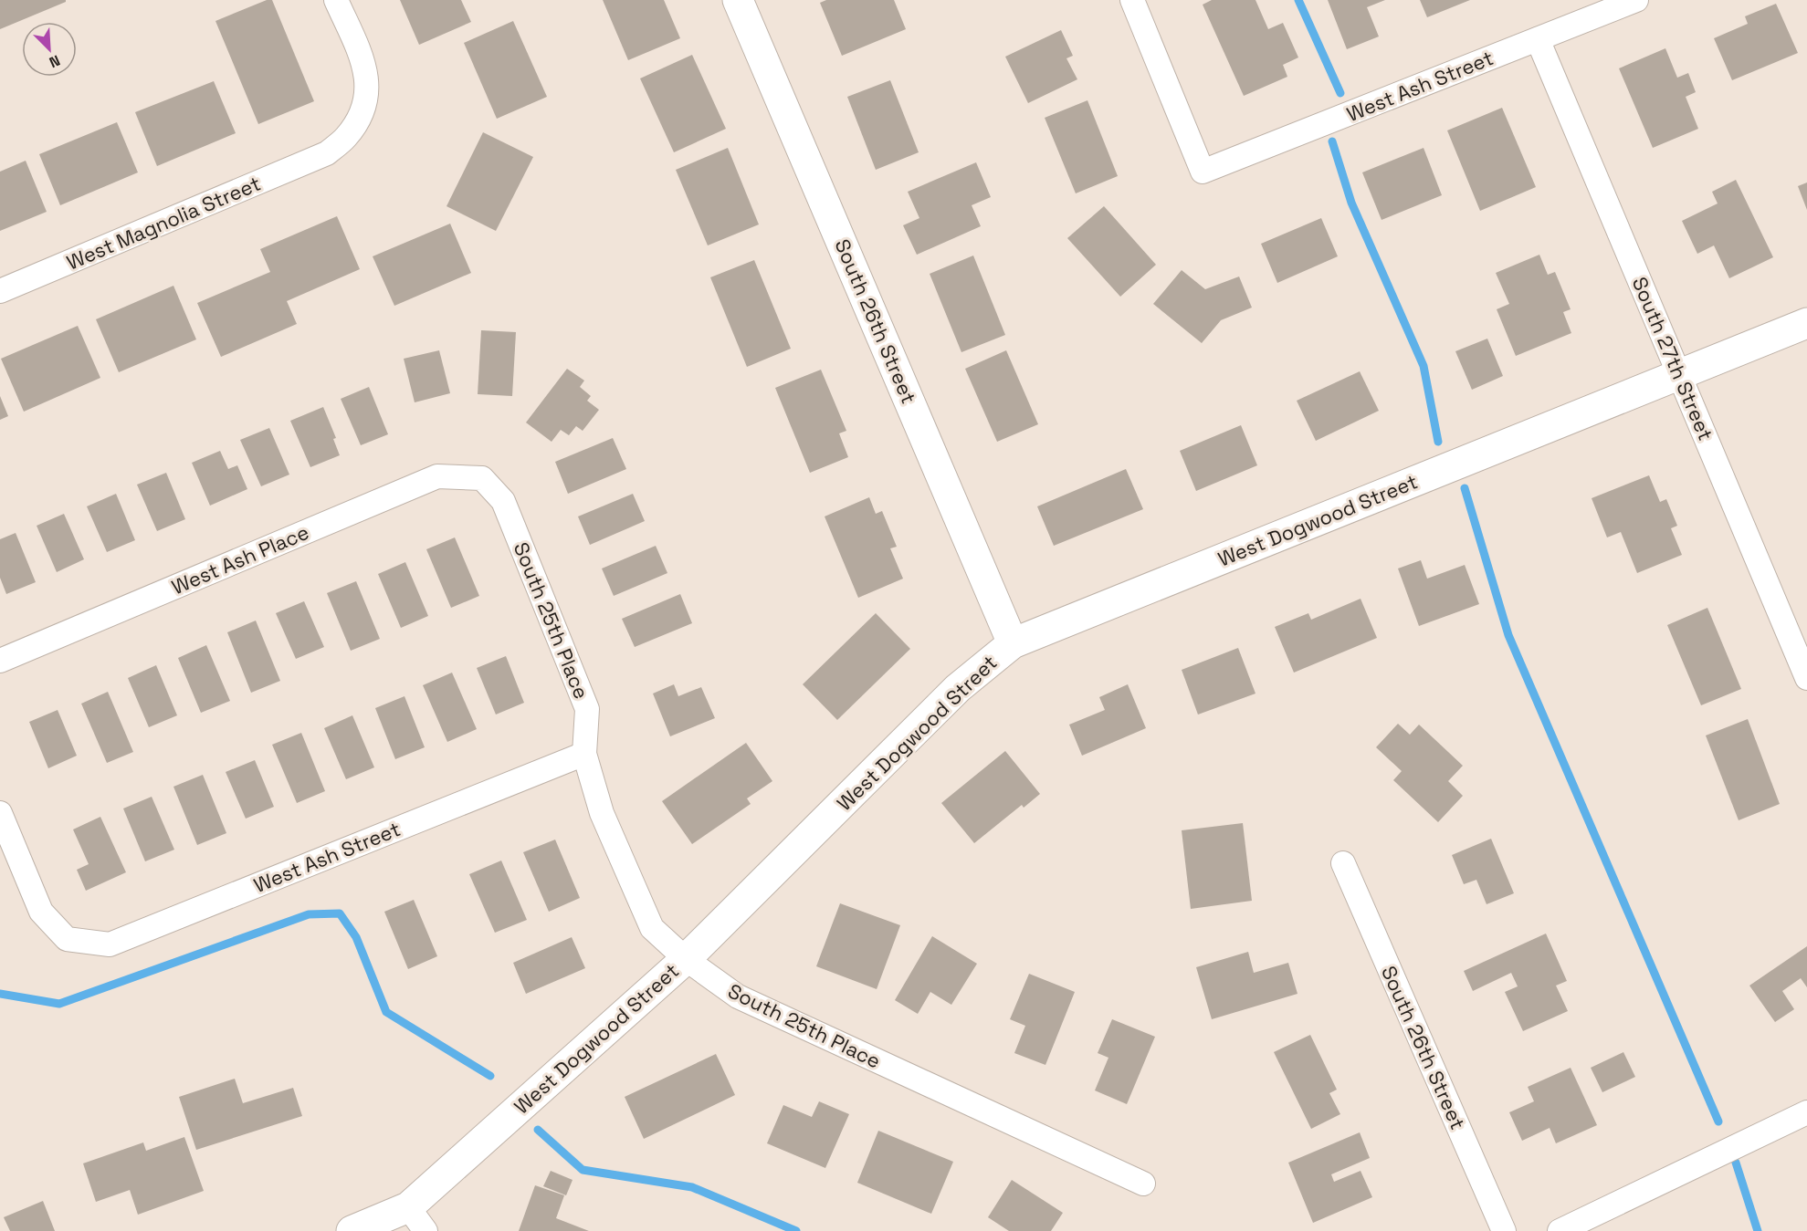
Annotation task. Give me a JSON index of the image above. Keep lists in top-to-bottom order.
{
  "streets": {
    "street": [
      "West Ash Street",
      "West Magnolia Street",
      "South 26th Street",
      "South 27th Street",
      "West Dogwood Street",
      "West Ash Place",
      "South 25th Place"
    ]
  },
  "crossings": [
    ["West Ash Street", "South 27th Street"],
    ["West Ash Street", "South 25th Place"],
    ["South 26th Street", "West Dogwood Street"],
    ["South 27th Street", "West Dogwood Street"],
    ["West Dogwood Street", "South 25th Place"],
    ["West Ash Place", "South 25th Place"]
  ],
  "north": "bottom right"
}
